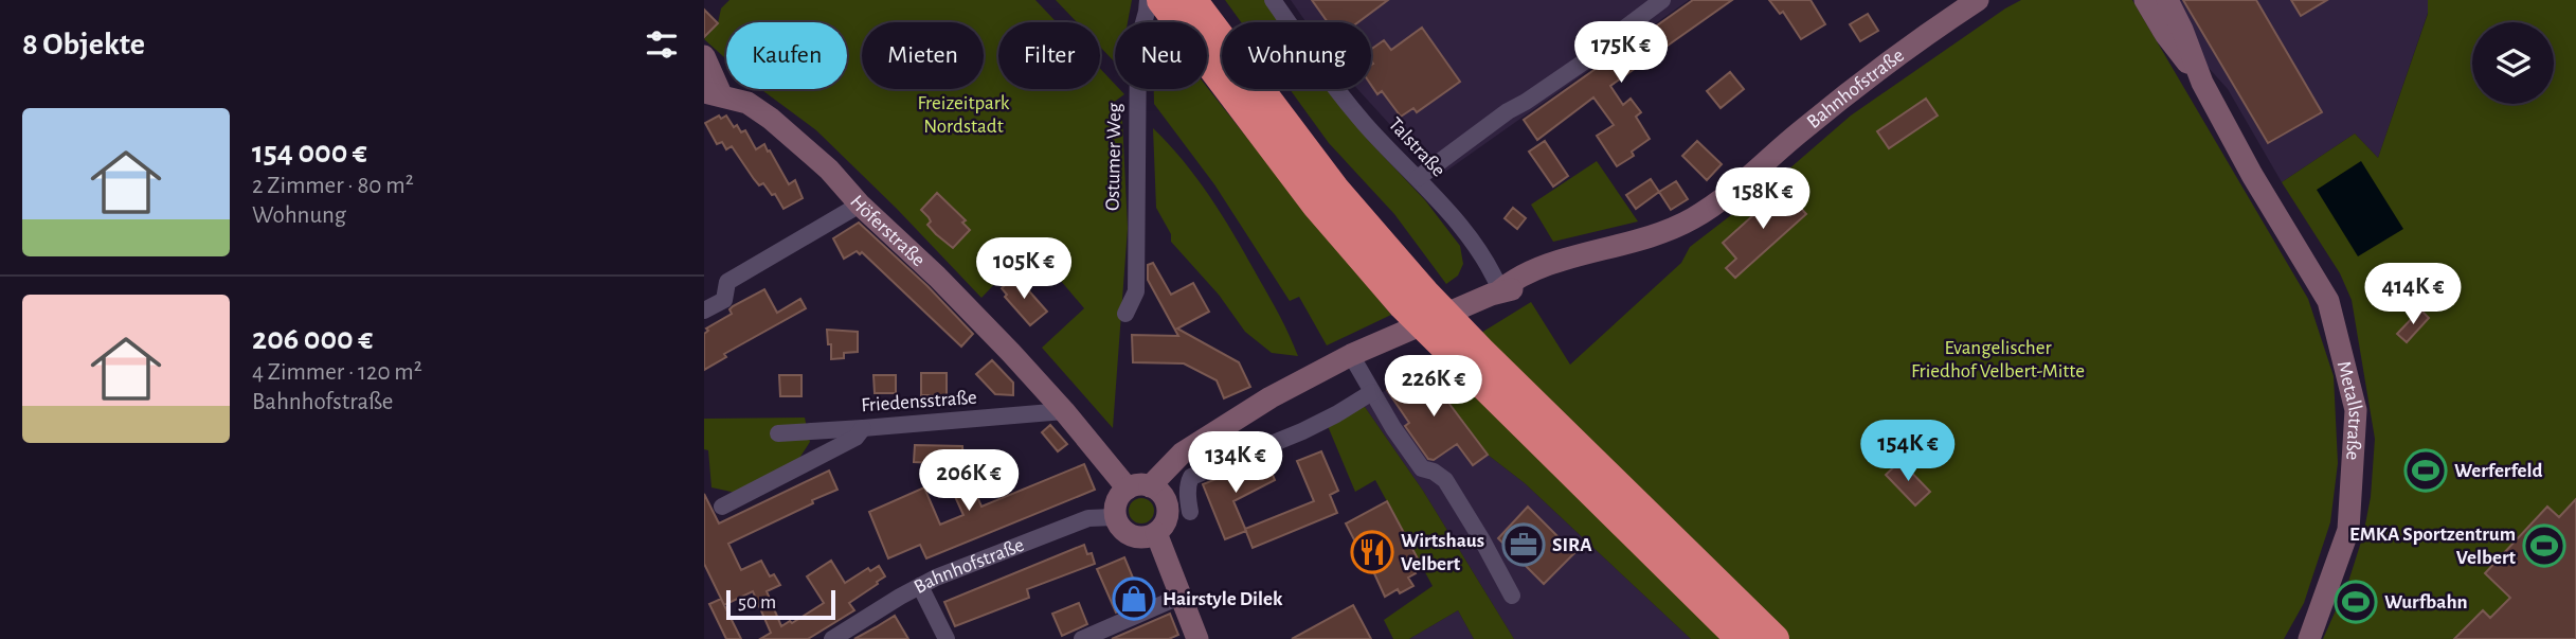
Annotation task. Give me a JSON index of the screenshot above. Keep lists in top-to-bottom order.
{
  "streets": {
    "street": [
      "Bahnhofstraße",
      "Talstraße",
      "Ostumer Weg",
      "Höferstraße",
      "Friedensstraße",
      "Metallstraße"
    ]
  },
  "crossings": [
    ["Bahnhofstraße", "Talstraße"],
    ["Bahnhofstraße", "Höferstraße"],
    ["Höferstraße", "Friedensstraße"]
  ],
  "parks": ["Freizeitpark Nordstadt", "Evangelischer Friedhof Velbert-Mitte"],
  "places": {
    "sports": ["Werferfeld", "EMKA Sportzentrum Velbert", "Wurfbahn"],
    "office": ["SIRA"],
    "restaurant": ["Wirtshaus Velbert"],
    "shop": ["Hairstyle Dilek"]
  },
  "scale_bar": "50 m",
  "page": {
    "heading": "8 Objekte",
    "price": [
      "175K €",
      "158K €",
      "105K €",
      "414K €",
      "226K €",
      "154K €",
      "134K €",
      "206K €"
    ],
    "chip": [
      "Kaufen",
      "Mieten",
      "Filter",
      "Neu",
      "Wohnung"
    ],
    "list": [
      {
        "name": "154 000 €",
        "note": "2 Zimmer · 80 m² · Wohnung"
      },
      {
        "name": "206 000 €",
        "note": "4 Zimmer · 120 m² · Bahnhofstraße"
      }
    ],
    "scale": "50 m"
  }
}
